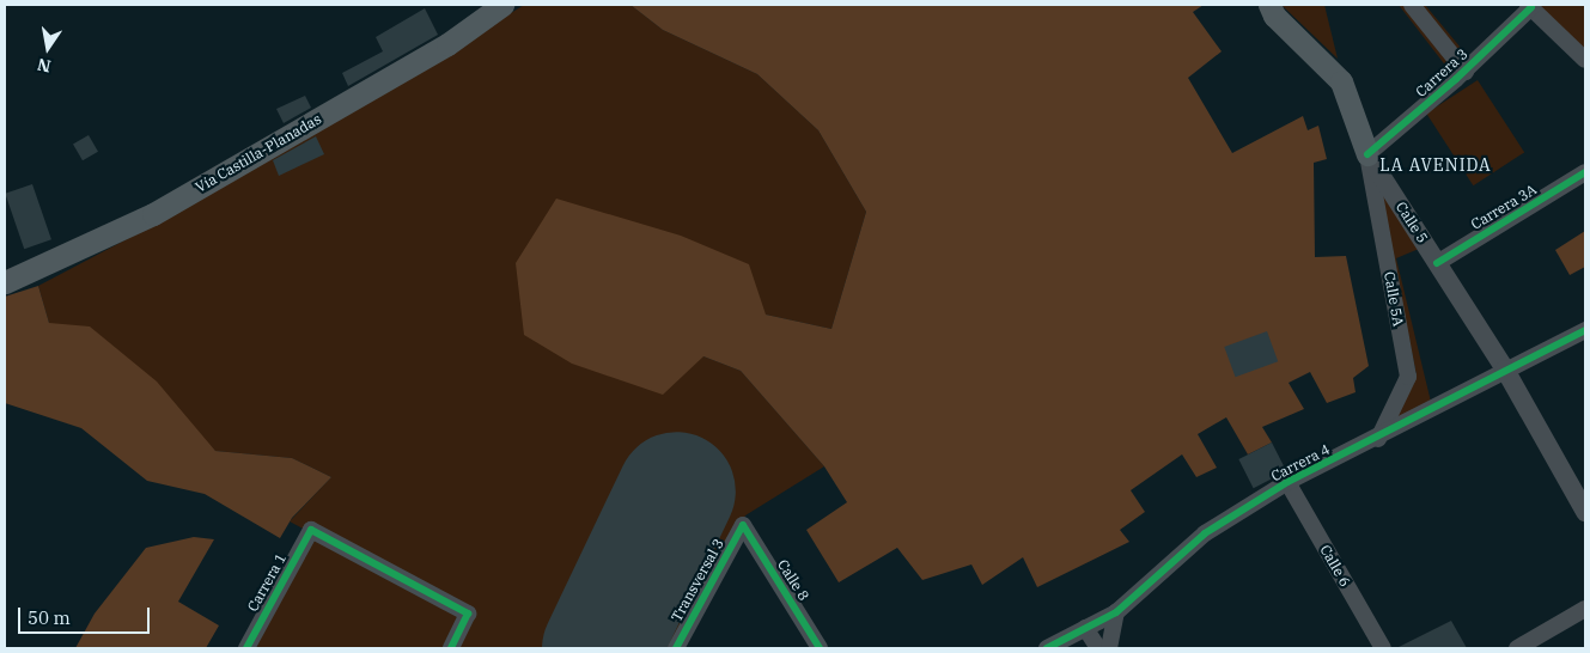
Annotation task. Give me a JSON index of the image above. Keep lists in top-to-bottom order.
{
  "streets": {
    "main road": ["Vía Castilla-Planadas", "Calle 5"],
    "street": [
      "Carrera 3",
      "Carrera 3A",
      "Calle 5A",
      "Carrera 4",
      "Calle 6",
      "Transversal 3",
      "Calle 8",
      "Carrera 1"
    ]
  },
  "crossings": [
    ["Carrera 3", "Calle 5"],
    ["Carrera 3", "Calle 5A"],
    ["Carrera 3A", "Calle 5"],
    ["Calle 5", "Calle 5A"],
    ["Calle 5", "Carrera 4"],
    ["Calle 5A", "Carrera 4"],
    ["Carrera 4", "Calle 6"],
    ["Transversal 3", "Calle 8"]
  ],
  "districts": ["LA AVENIDA"],
  "scale_bar": "50 m",
  "north": "bottom"
}
